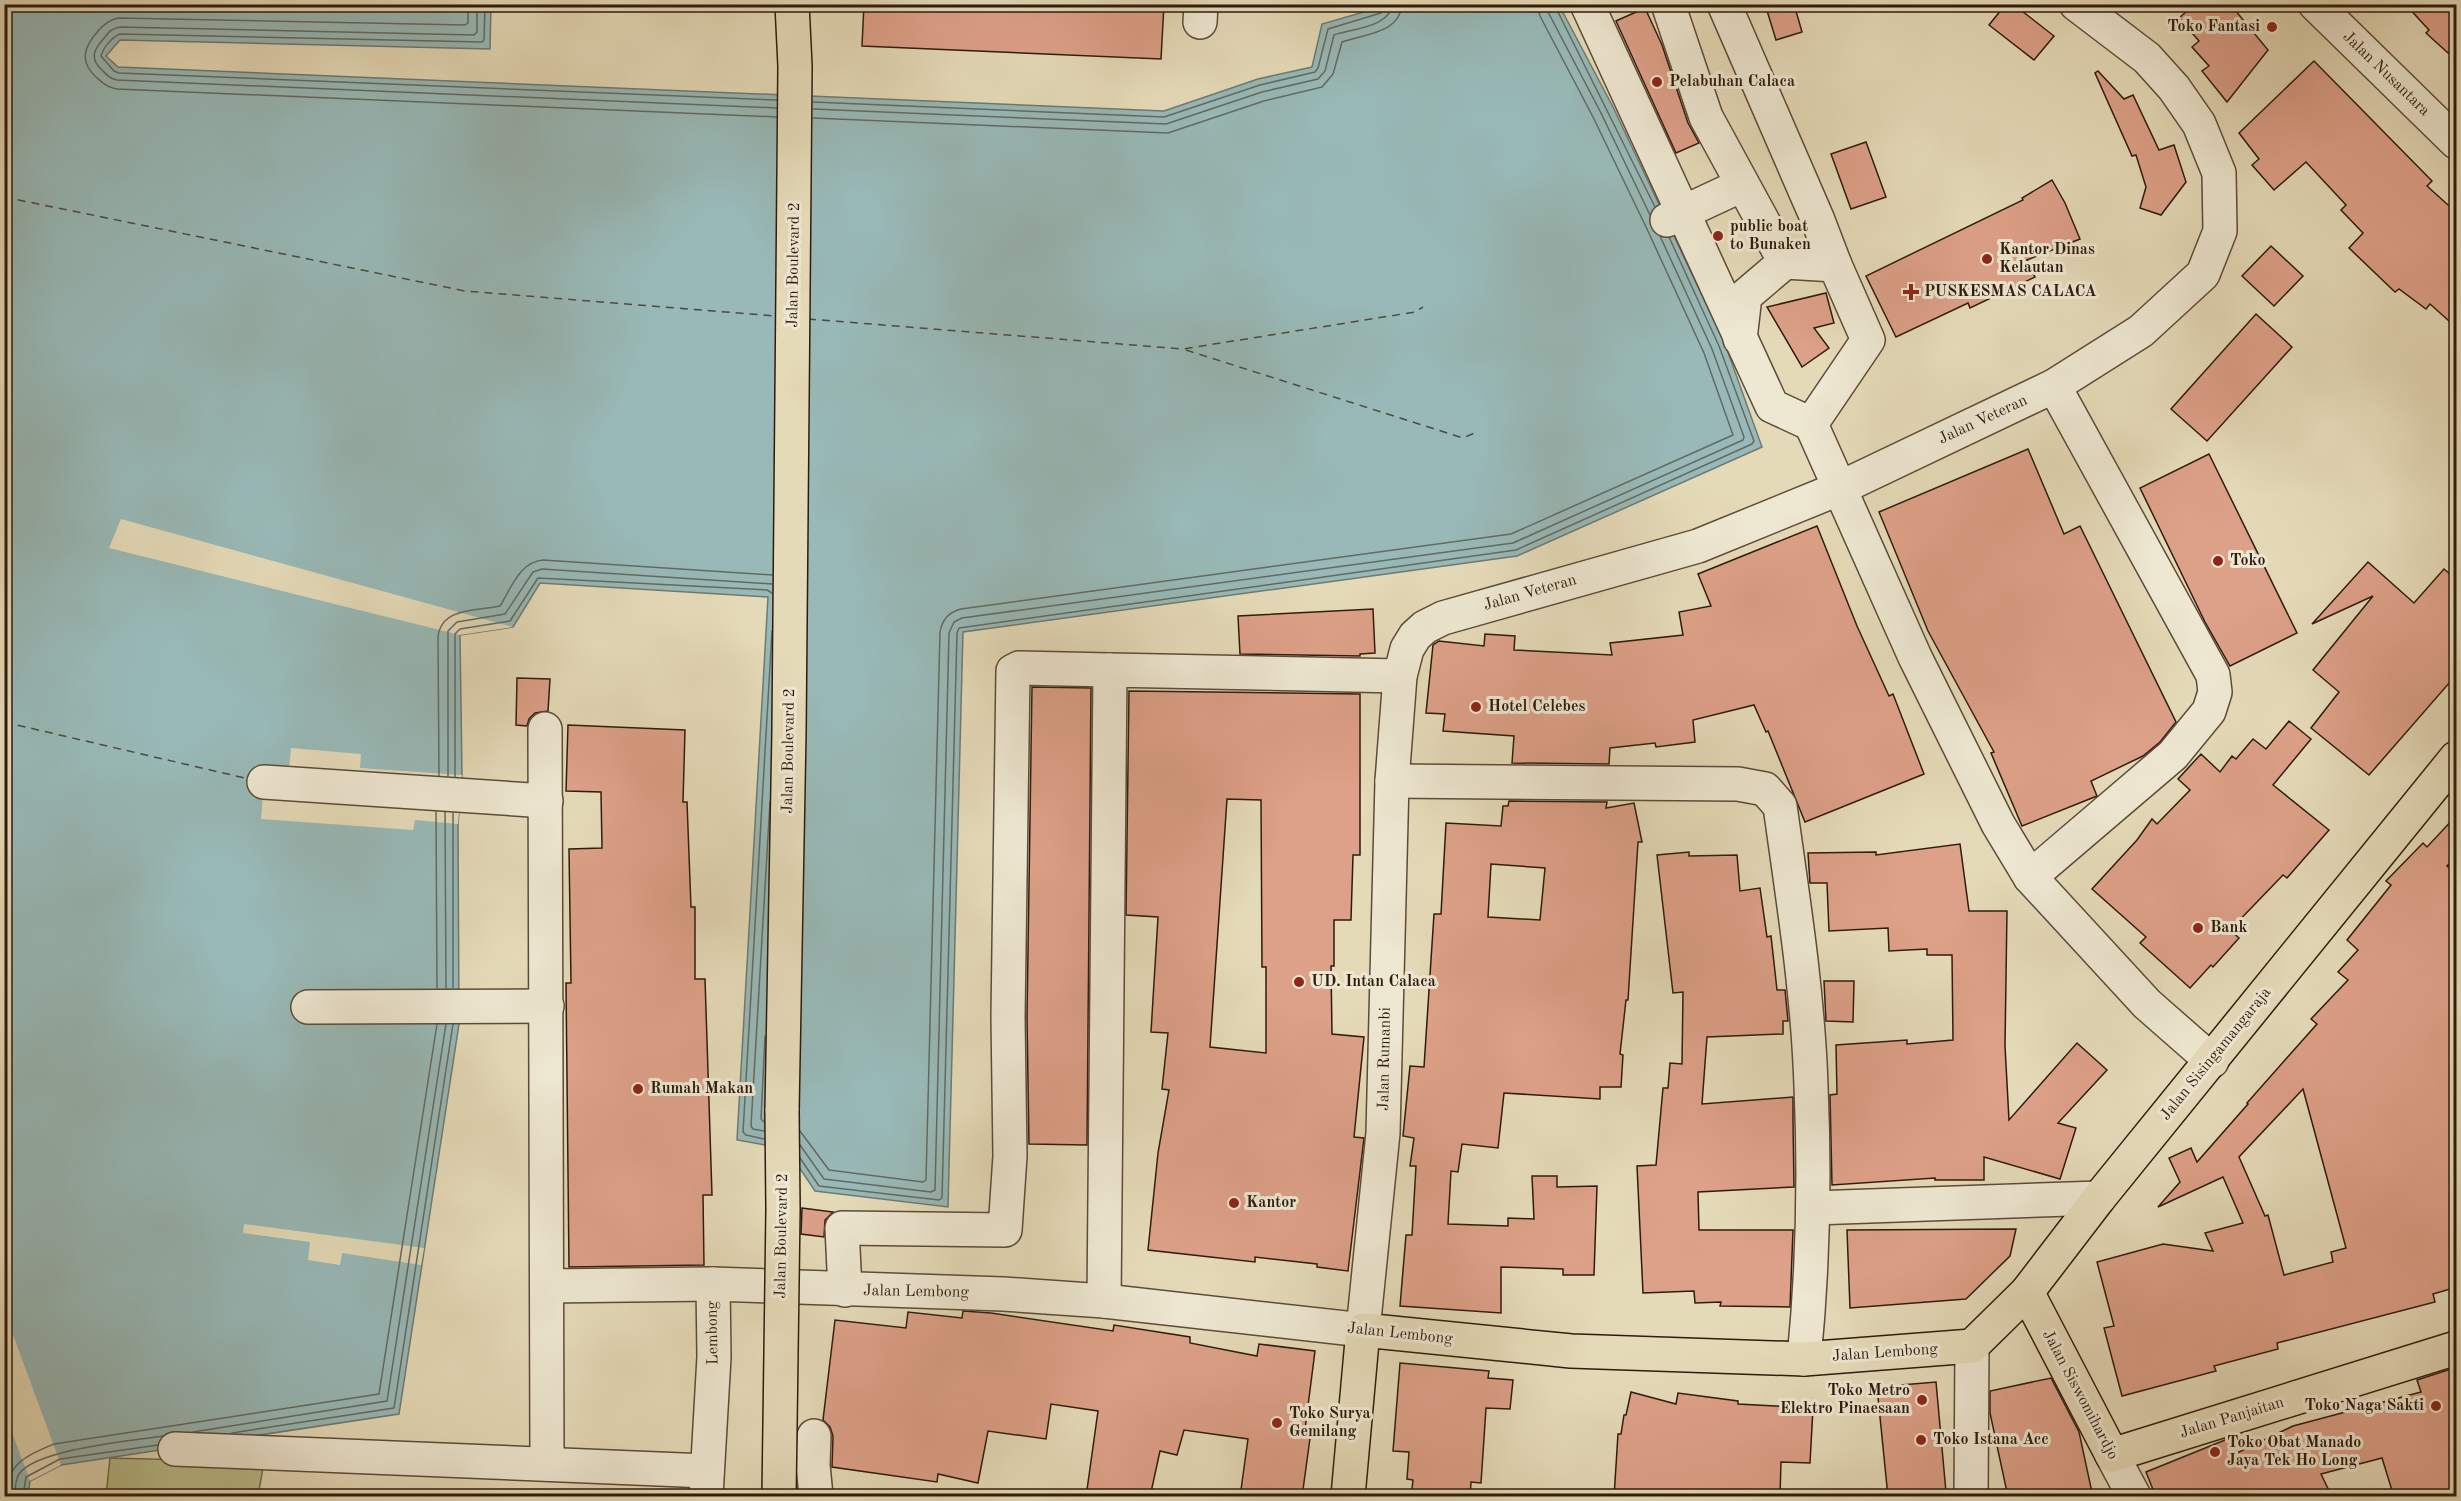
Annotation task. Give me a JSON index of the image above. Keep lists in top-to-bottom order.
{
  "streets": {
    "main road": [
      "Jalan Boulevard 2",
      "Jalan Sisingamangaraja",
      "Jalan Rumanbi",
      "Jalan Lembong",
      "Jalan Siswomihardjo",
      "Jalan Panjaitan"
    ],
    "street": ["Jalan Nusantara", "Jalan Veteran", "Lembong"]
  },
  "crossings": [
    ["Jalan Veteran", "Jalan Rumanbi"],
    ["Jalan Sisingamangaraja", "Jalan Lembong"],
    ["Jalan Sisingamangaraja", "Jalan Siswomihardjo"],
    ["Jalan Rumanbi", "Jalan Lembong"],
    ["Jalan Lembong", "Lembong"],
    ["Jalan Siswomihardjo", "Jalan Panjaitan"]
  ],
  "places": {
    "other": [
      "Toko Fantasi",
      "Pelabuhan Calaca",
      "public boat to Bunaken",
      "Kantor Dinas Kelautan",
      "Toko",
      "Hotel Celebes",
      "Bank",
      "UD. Intan Calaca",
      "Rumah Makan",
      "Kantor",
      "Toko Metro Elektro Pinaesaan",
      "Toko Naga Sakti",
      "Toko Surya Gemilang",
      "Toko Istana Acc",
      "Toko Obat Manado Jaya Tek Ho Long"
    ],
    "health": ["PUSKESMAS CALACA"]
  }
}
